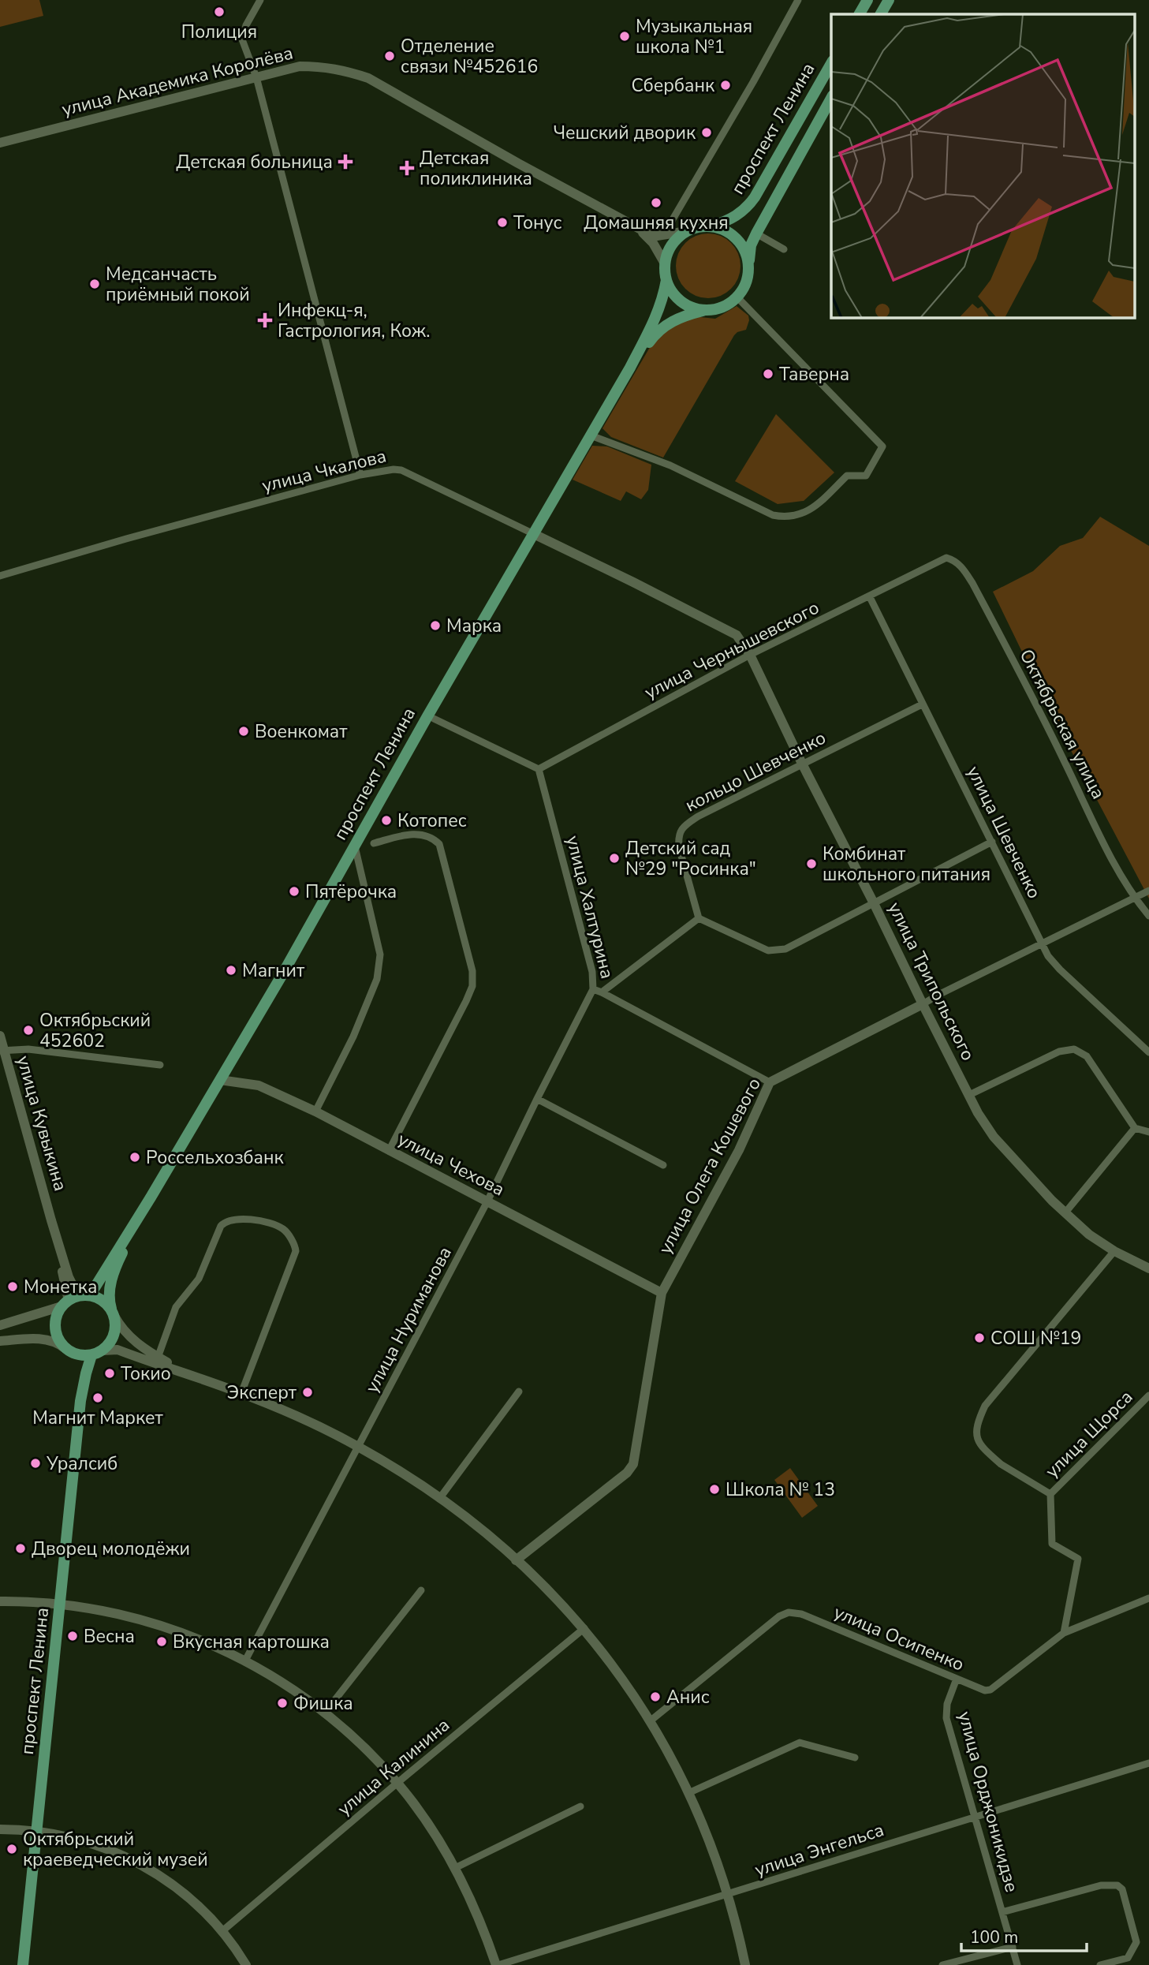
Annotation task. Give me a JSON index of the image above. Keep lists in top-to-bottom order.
{
  "streets": {
    "main road": ["проспект Ленина"],
    "street": [
      "улица Академика Королёва",
      "улица Чкалова",
      "улица Чернышевского",
      "Октябрьская улица",
      "кольцо Шевченко",
      "улица Шевченко",
      "улица Халтурина",
      "улица Трипольского",
      "улица Кувыкина",
      "улица Чехова",
      "улица Олега Кошевого",
      "улица Нуриманова",
      "улица Щорса",
      "улица Осипенко",
      "улица Калинина",
      "улица Орджоникидзе",
      "улица Энгельса"
    ]
  },
  "crossings": [
    ["улица Академика Королёва", "проспект Ленина"],
    ["проспект Ленина", "улица Чкалова"],
    ["проспект Ленина", "улица Кувыкина"],
    ["проспект Ленина", "улица Чехова"],
    ["улица Чкалова", "улица Чернышевского"],
    ["улица Чкалова", "улица Трипольского"],
    ["улица Чернышевского", "Октябрьская улица"],
    ["улица Чернышевского", "улица Шевченко"],
    ["улица Чернышевского", "улица Халтурина"],
    ["улица Чернышевского", "улица Трипольского"],
    ["Октябрьская улица", "улица Олега Кошевого"],
    ["кольцо Шевченко", "улица Шевченко"],
    ["кольцо Шевченко", "улица Трипольского"],
    ["улица Шевченко", "улица Олега Кошевого"],
    ["улица Халтурина", "улица Олега Кошевого"],
    ["улица Халтурина", "улица Нуриманова"],
    ["улица Трипольского", "улица Олега Кошевого"],
    ["улица Чехова", "улица Олега Кошевого"],
    ["улица Чехова", "улица Нуриманова"],
    ["улица Осипенко", "улица Орджоникидзе"],
    ["улица Орджоникидзе", "улица Энгельса"]
  ],
  "places": {
    "other": [
      "Полиция",
      "Музыкальная школа №1",
      "Отделение связи №452616",
      "Сбербанк",
      "Чешский дворик",
      "Домашняя кухня",
      "Тонус",
      "Медсанчасть приёмный покой",
      "Таверна",
      "Марка",
      "Военкомат",
      "Котопес",
      "Детский сад №29 \"Росинка\"",
      "Комбинат школьного питания",
      "Пятёрочка",
      "Магнит",
      "Октябрьский 452602",
      "Россельхозбанк",
      "Монетка",
      "СОШ №19",
      "Токио",
      "Эксперт",
      "Магнит Маркет",
      "Уралсиб",
      "Школа № 13",
      "Дворец молодёжи",
      "Весна",
      "Вкусная картошка",
      "Анис",
      "Фишка",
      "Октябрьский краеведческий музей"
    ],
    "health": ["Детская больница", "Детская поликлиника", "Инфекц-я, Гастрология, Кож."]
  },
  "scale_bar": "100 m"
}
